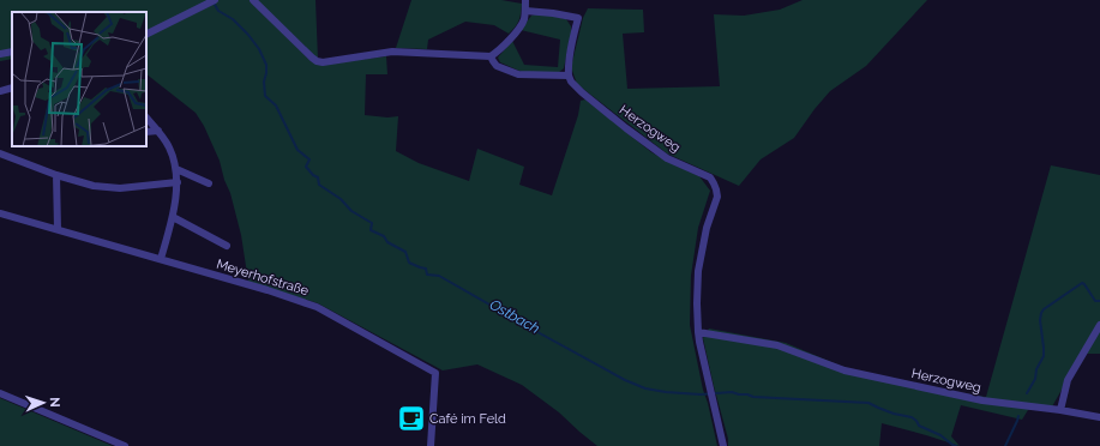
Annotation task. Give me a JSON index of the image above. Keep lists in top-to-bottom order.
{
  "streets": {
    "street": ["Herzogweg", "Meyerhofstraße"]
  },
  "water": ["Ostbach"],
  "places": {
    "cafe": ["Café im Feld"]
  },
  "north": "right"
}
